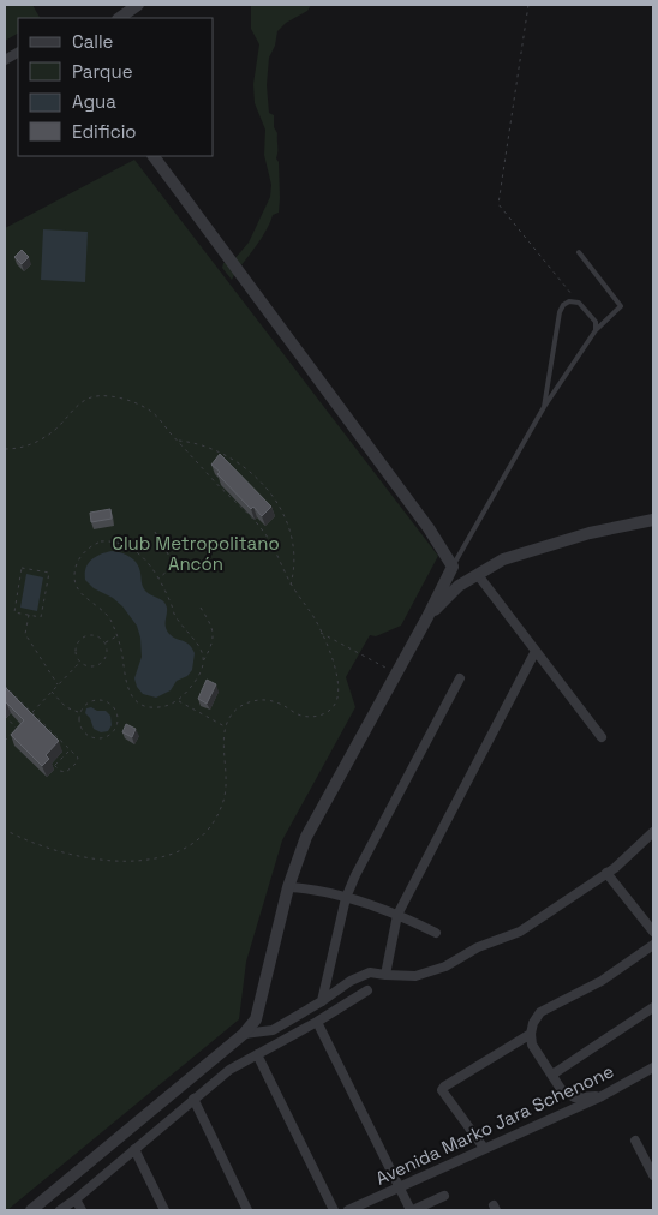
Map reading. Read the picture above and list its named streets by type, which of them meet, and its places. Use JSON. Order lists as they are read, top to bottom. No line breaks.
{"streets":{"street":["Avenida Marko Jara Schenone"]},"parks":["Club Metropolitano Ancón"],"legend":["Calle","Parque","Agua","Edificio"]}
